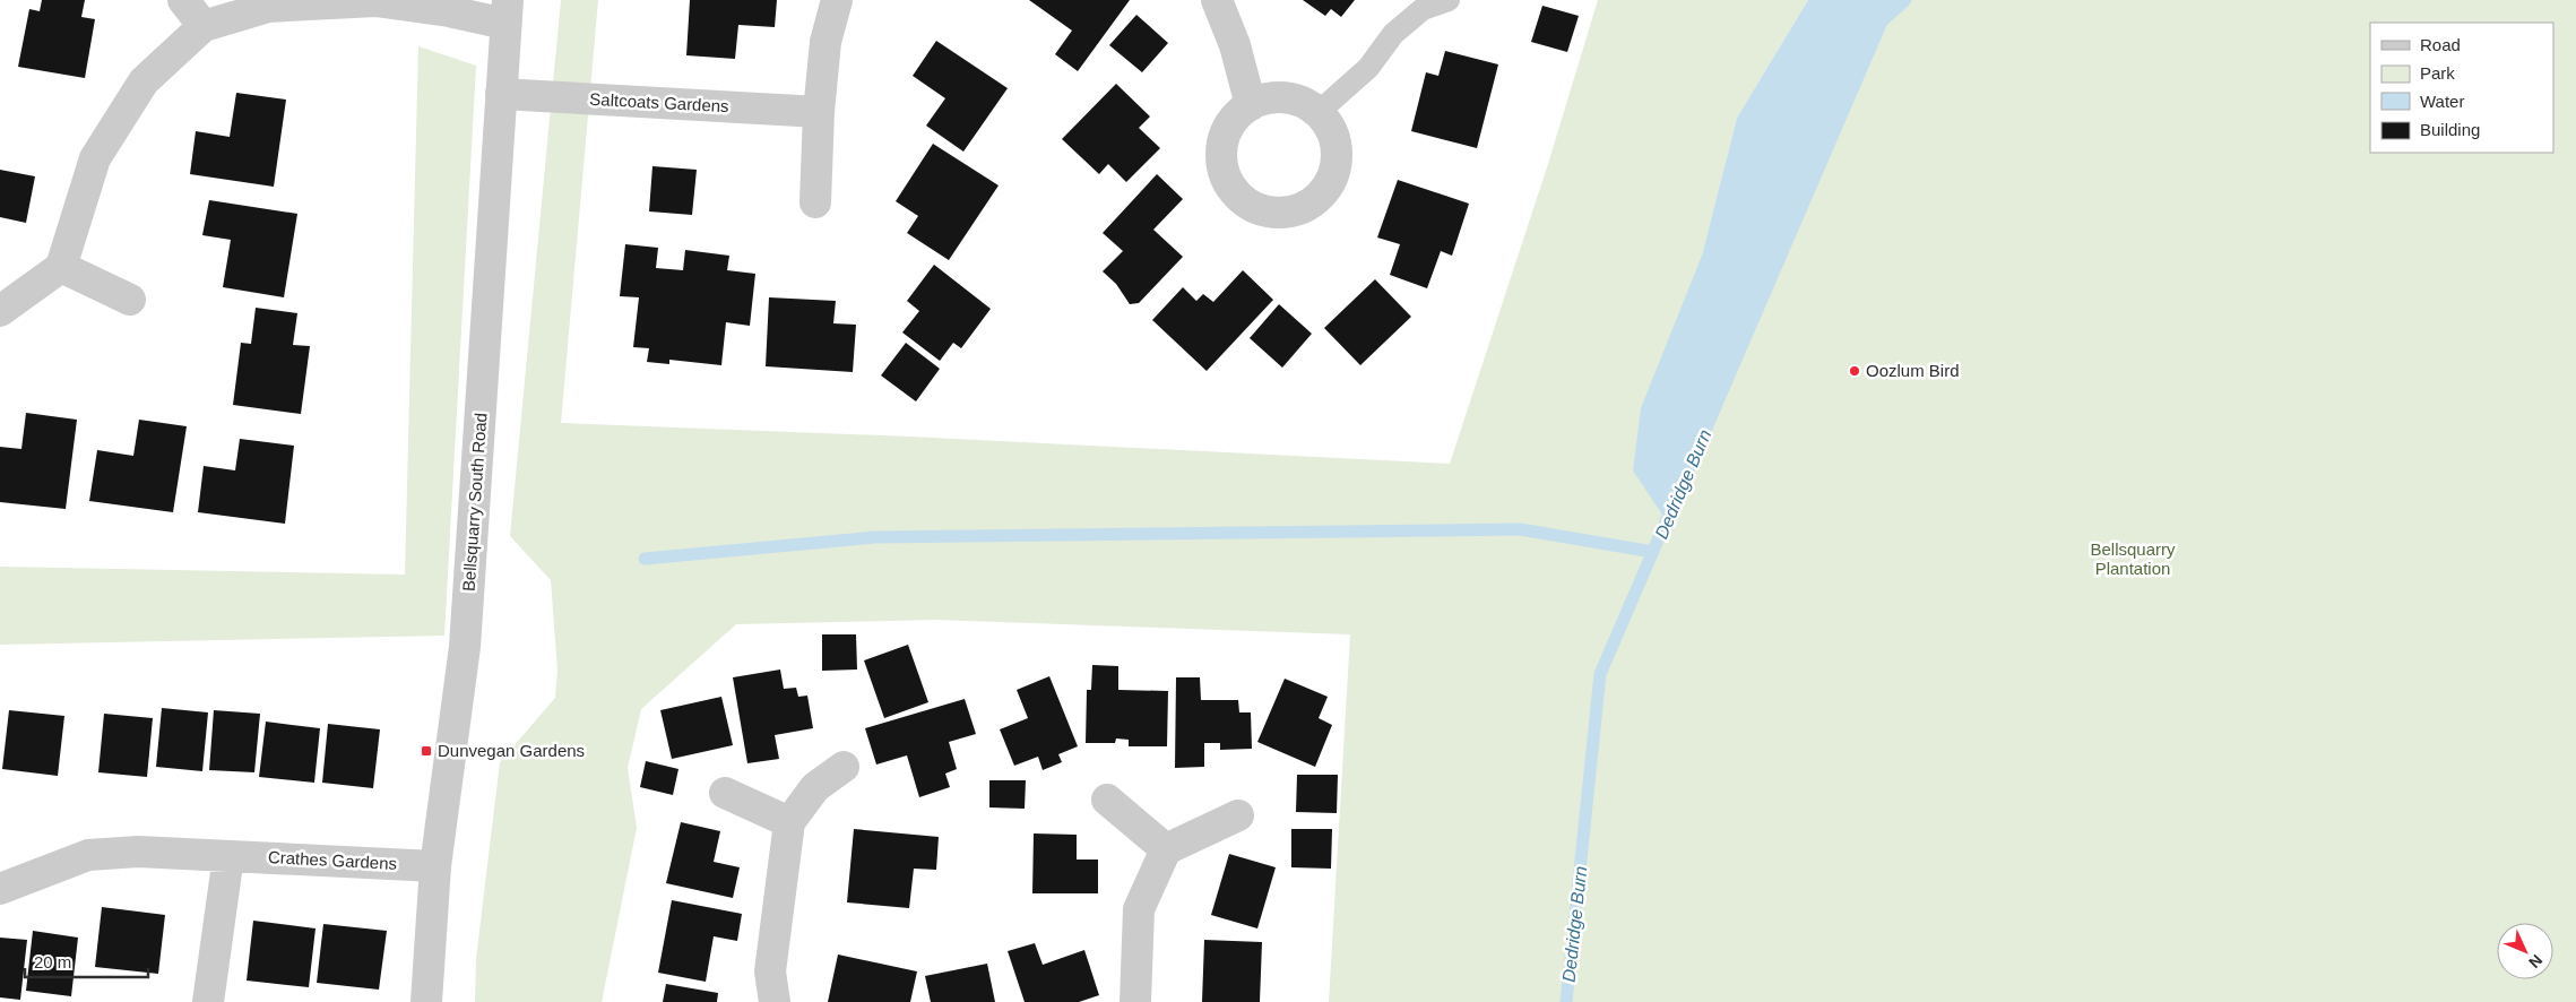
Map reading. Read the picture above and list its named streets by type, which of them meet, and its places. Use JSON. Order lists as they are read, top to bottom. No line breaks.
{"streets":{"street":["Saltcoats Gardens","Bellsquarry South Road","Crathes Gardens"]},"crossings":[["Saltcoats Gardens","Bellsquarry South Road"],["Bellsquarry South Road","Crathes Gardens"]],"water":["Dedridge Burn"],"parks":["Bellsquarry Plantation"],"places":{"other":["Oozlum Bird"],"transit":["Dunvegan Gardens"]},"legend":["Road","Park","Water","Building"],"scale_bar":"20 m","north":"bottom right"}
